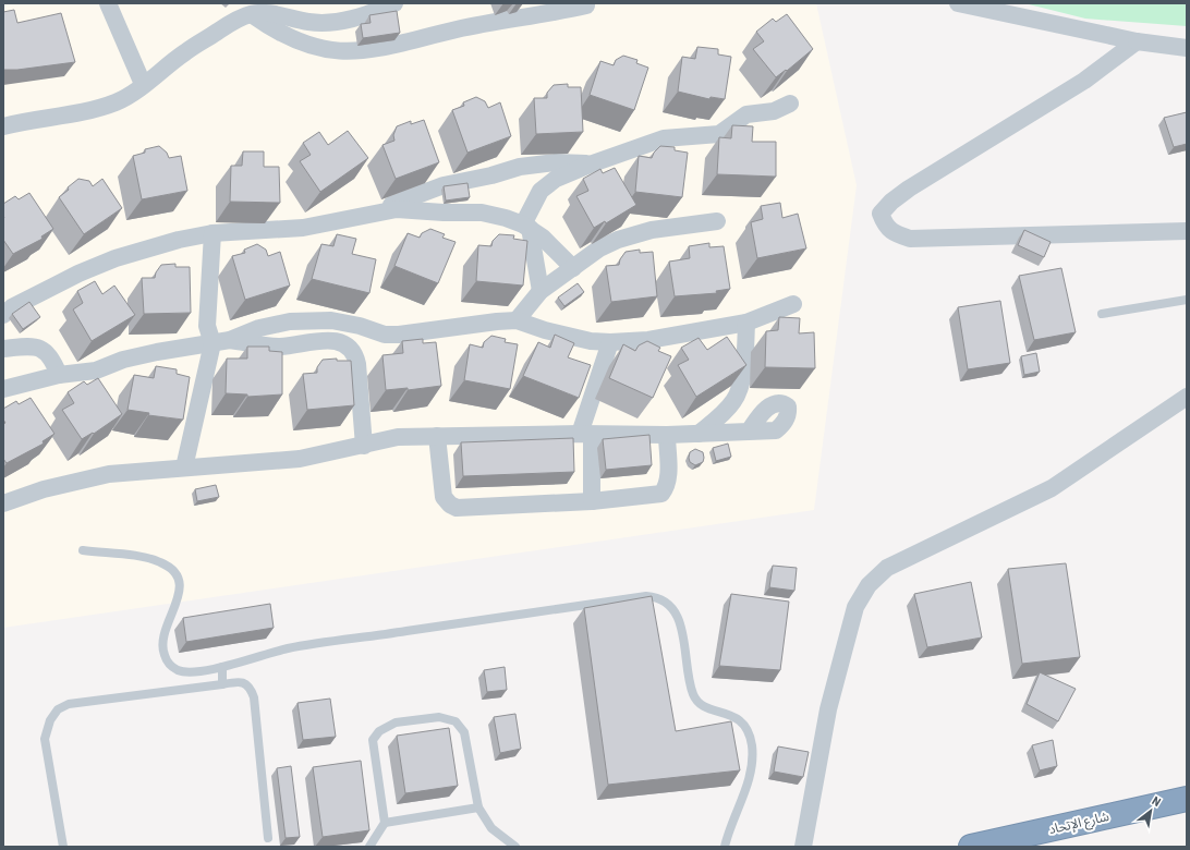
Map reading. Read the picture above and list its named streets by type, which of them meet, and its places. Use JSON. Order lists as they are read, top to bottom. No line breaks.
{"streets":{"highway":["شارع الإتحاد"]},"north":"top right"}
